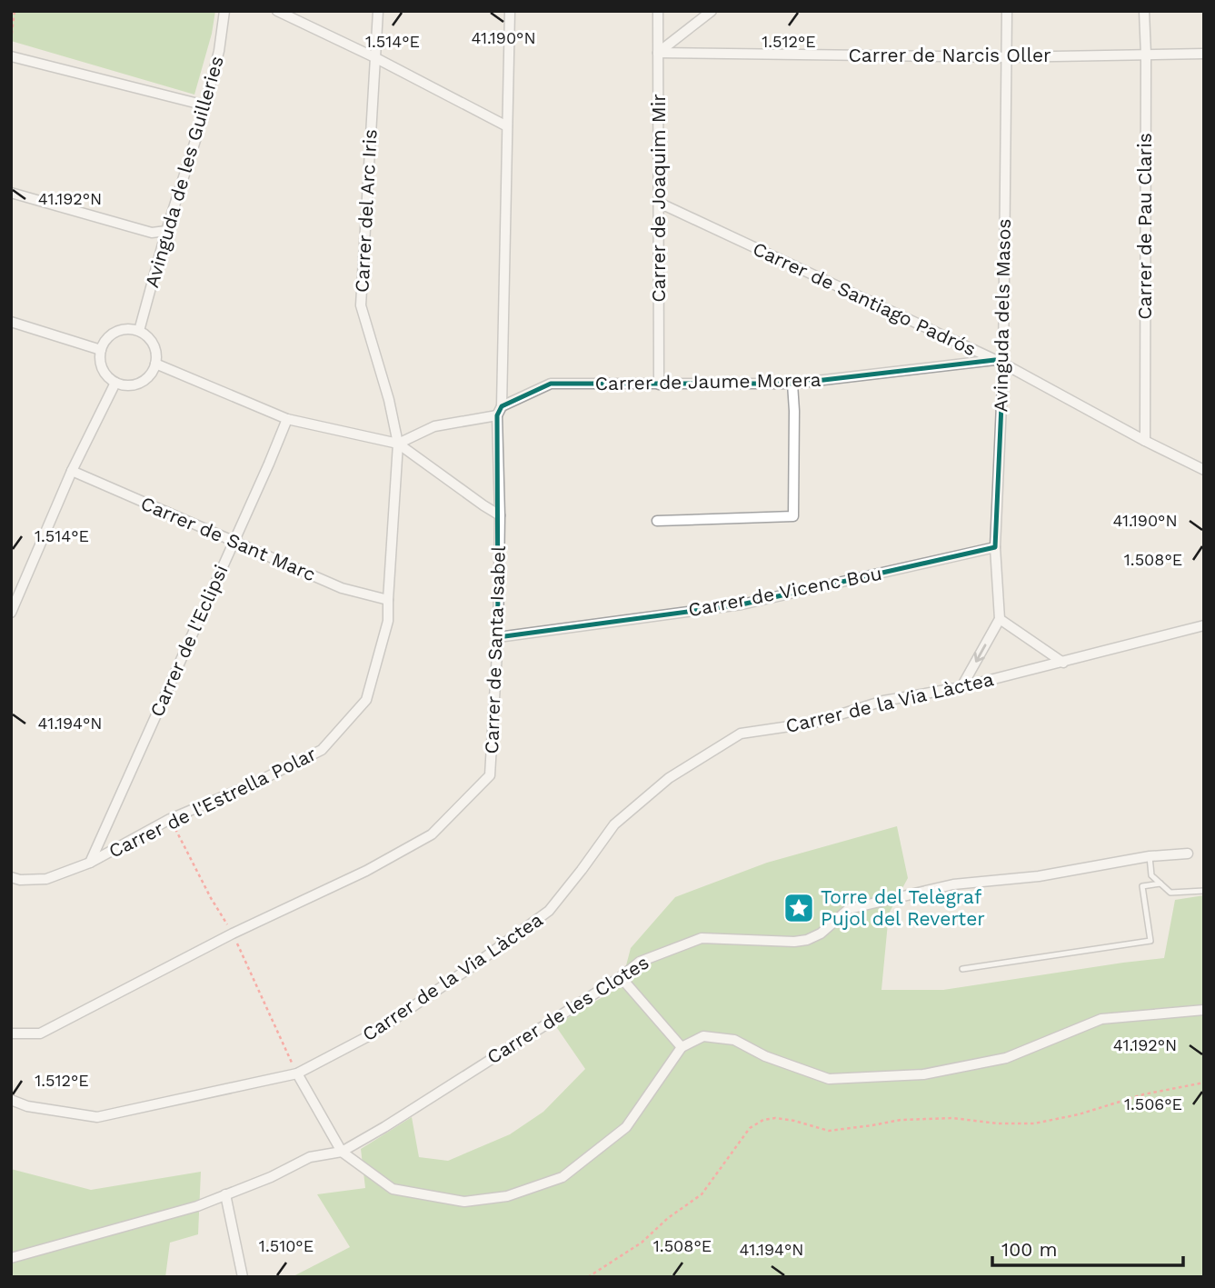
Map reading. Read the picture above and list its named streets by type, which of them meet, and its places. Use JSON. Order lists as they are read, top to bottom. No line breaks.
{"streets":{"street":["Carrer de Narcis Oller","Avinguda de les Guilleries","Carrer de Joaquim Mir","Carrer del Arc Iris","Carrer de Pau Claris","Carrer de Santiago Padrós","Avinguda dels Masos","Carrer de Jaume Morera","Carrer de Sant Marc","Carrer de Vicenc Bou","Carrer de l'Eclipsi","Carrer de Santa Isabel","Carrer de la Via Làctea","Carrer de l'Estrella Polar","Carrer de les Clotes"]},"crossings":[["Carrer de Narcis Oller","Carrer de Joaquim Mir"],["Carrer de Narcis Oller","Carrer de Pau Claris"],["Carrer de Narcis Oller","Avinguda dels Masos"],["Carrer de Joaquim Mir","Carrer de Santiago Padrós"],["Carrer de Joaquim Mir","Carrer de Jaume Morera"],["Carrer del Arc Iris","Carrer de Jaume Morera"],["Carrer del Arc Iris","Carrer de l'Estrella Polar"],["Carrer de Pau Claris","Carrer de Santiago Padrós"],["Carrer de Santiago Padrós","Avinguda dels Masos"],["Carrer de Santiago Padrós","Carrer de Jaume Morera"],["Avinguda dels Masos","Carrer de Jaume Morera"],["Avinguda dels Masos","Carrer de Vicenc Bou"],["Carrer de Jaume Morera","Carrer de Santa Isabel"],["Carrer de Jaume Morera","Carrer de l'Estrella Polar"],["Carrer de Sant Marc","Carrer de l'Eclipsi"],["Carrer de Sant Marc","Carrer de l'Estrella Polar"],["Carrer de Vicenc Bou","Carrer de Santa Isabel"],["Carrer de l'Eclipsi","Carrer de l'Estrella Polar"]],"places":{"place":["Torre del Telègraf Pujol del Reverter"]},"scale_bar":"100 m","coordinates":["41.190°N","1.514°E","1.512°E","41.192°N","1.508°E","41.194°N","1.506°E","1.510°E"]}
